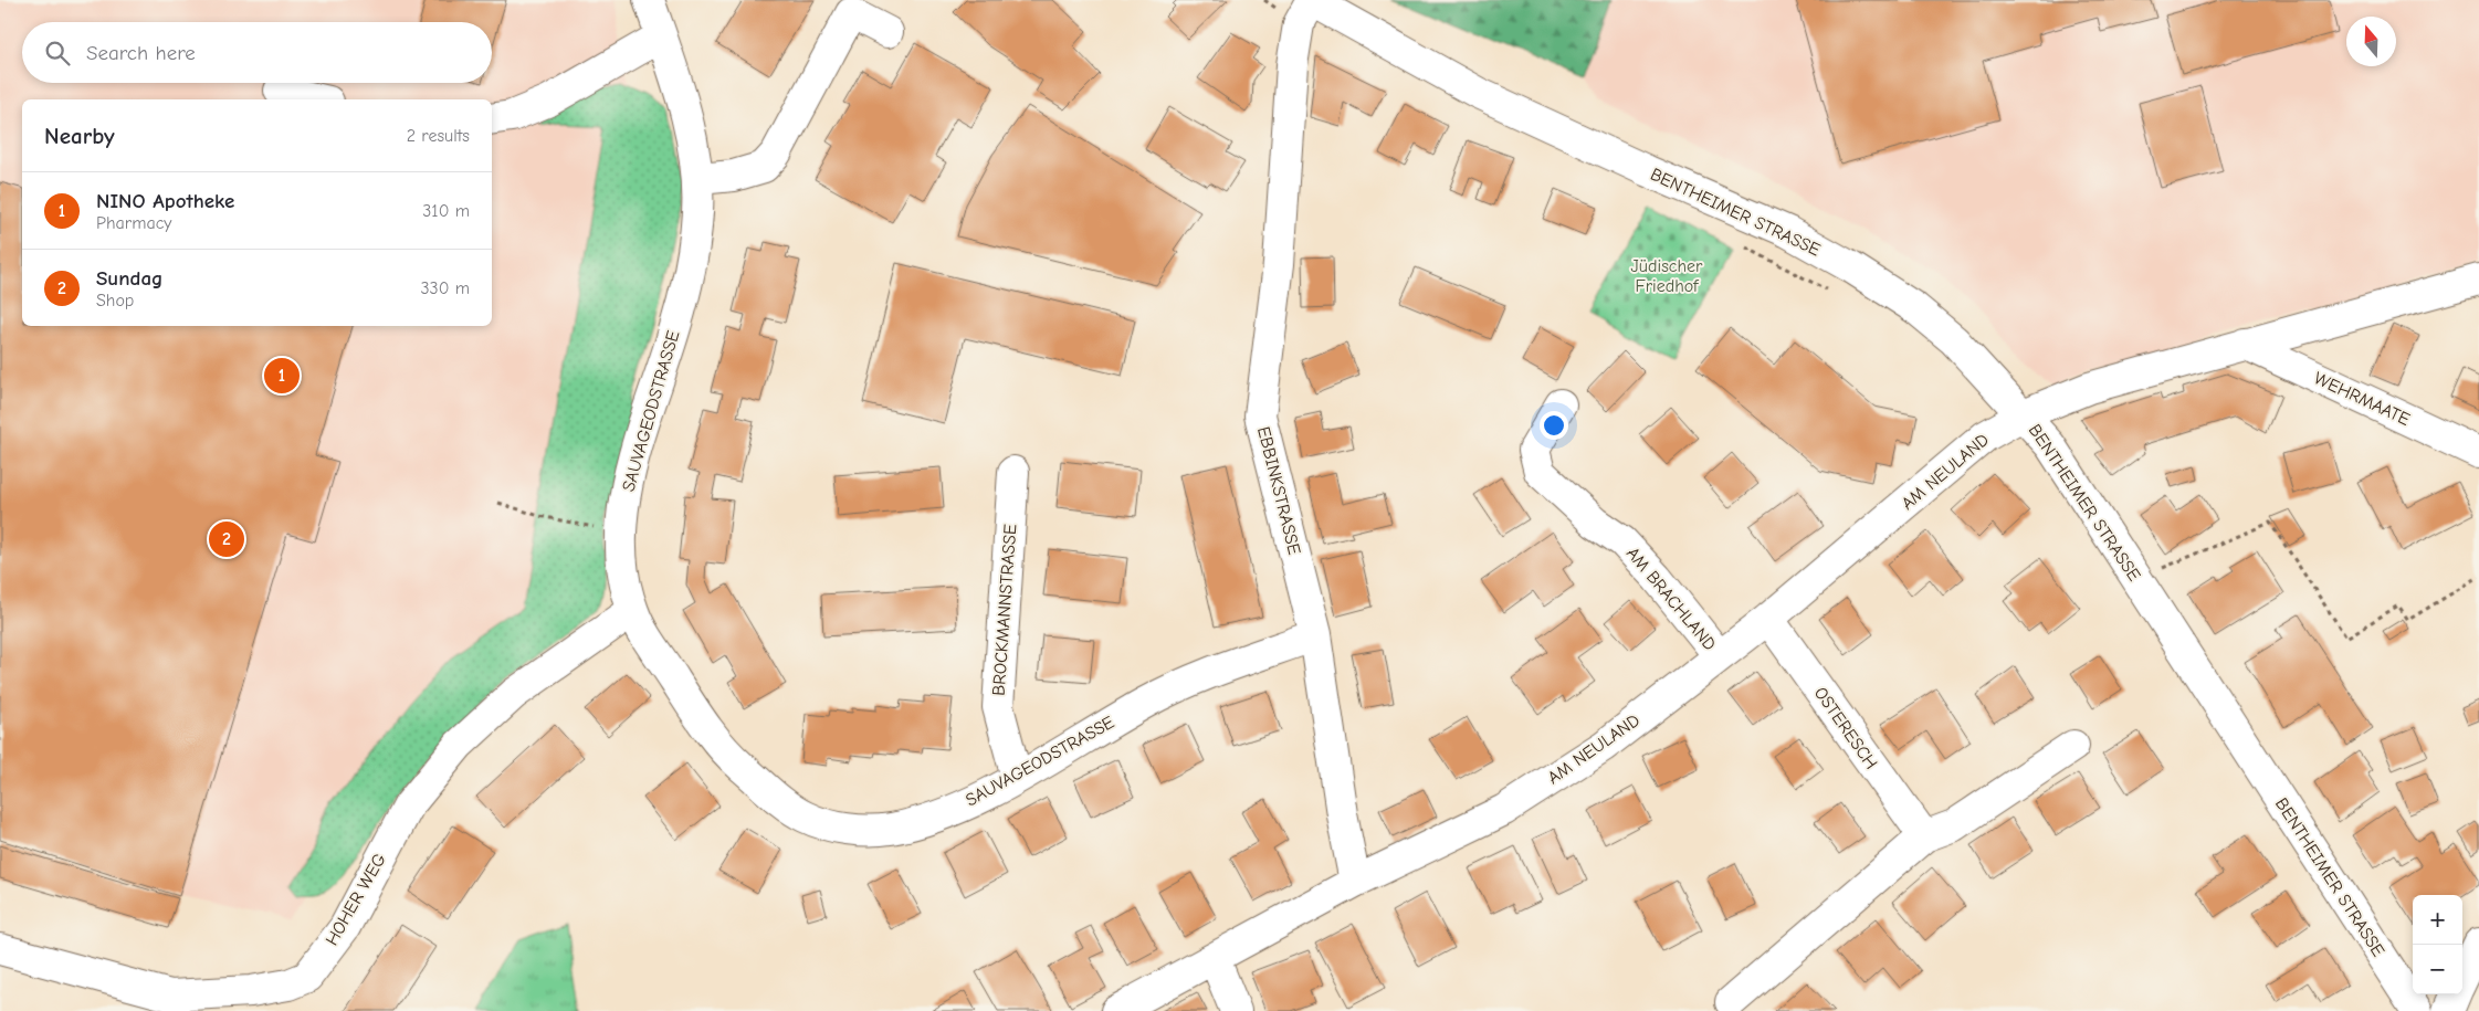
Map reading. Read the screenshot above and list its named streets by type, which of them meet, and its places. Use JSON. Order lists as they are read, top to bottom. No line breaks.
{"streets":{"street":["BENTHEIMER STRASSE","WEHRMAATE","SAUVAGEODSTRASSE","AM NEULAND","EBBINKSTRASSE","AM BRACHLAND","BROCKMANNSTRASSE","OSTERESCH","HOHER WEG"]},"crossings":[["BENTHEIMER STRASSE","AM NEULAND"],["BENTHEIMER STRASSE","EBBINKSTRASSE"],["SAUVAGEODSTRASSE","EBBINKSTRASSE"],["SAUVAGEODSTRASSE","BROCKMANNSTRASSE"],["SAUVAGEODSTRASSE","HOHER WEG"],["AM NEULAND","EBBINKSTRASSE"],["AM NEULAND","AM BRACHLAND"],["AM NEULAND","OSTERESCH"]],"parks":["Jüdischer Friedhof"],"north":"top","page":{"search":"Search here","heading":["Nearby","2 results"],"list":[{"mark":"1","name":"NINO Apotheke","note":"Pharmacy","value":"310 m"},{"mark":"2","name":"Sundag","note":"Shop","value":"330 m"}],"pins":["1","2"],"map_buttons":["+","−"]}}
